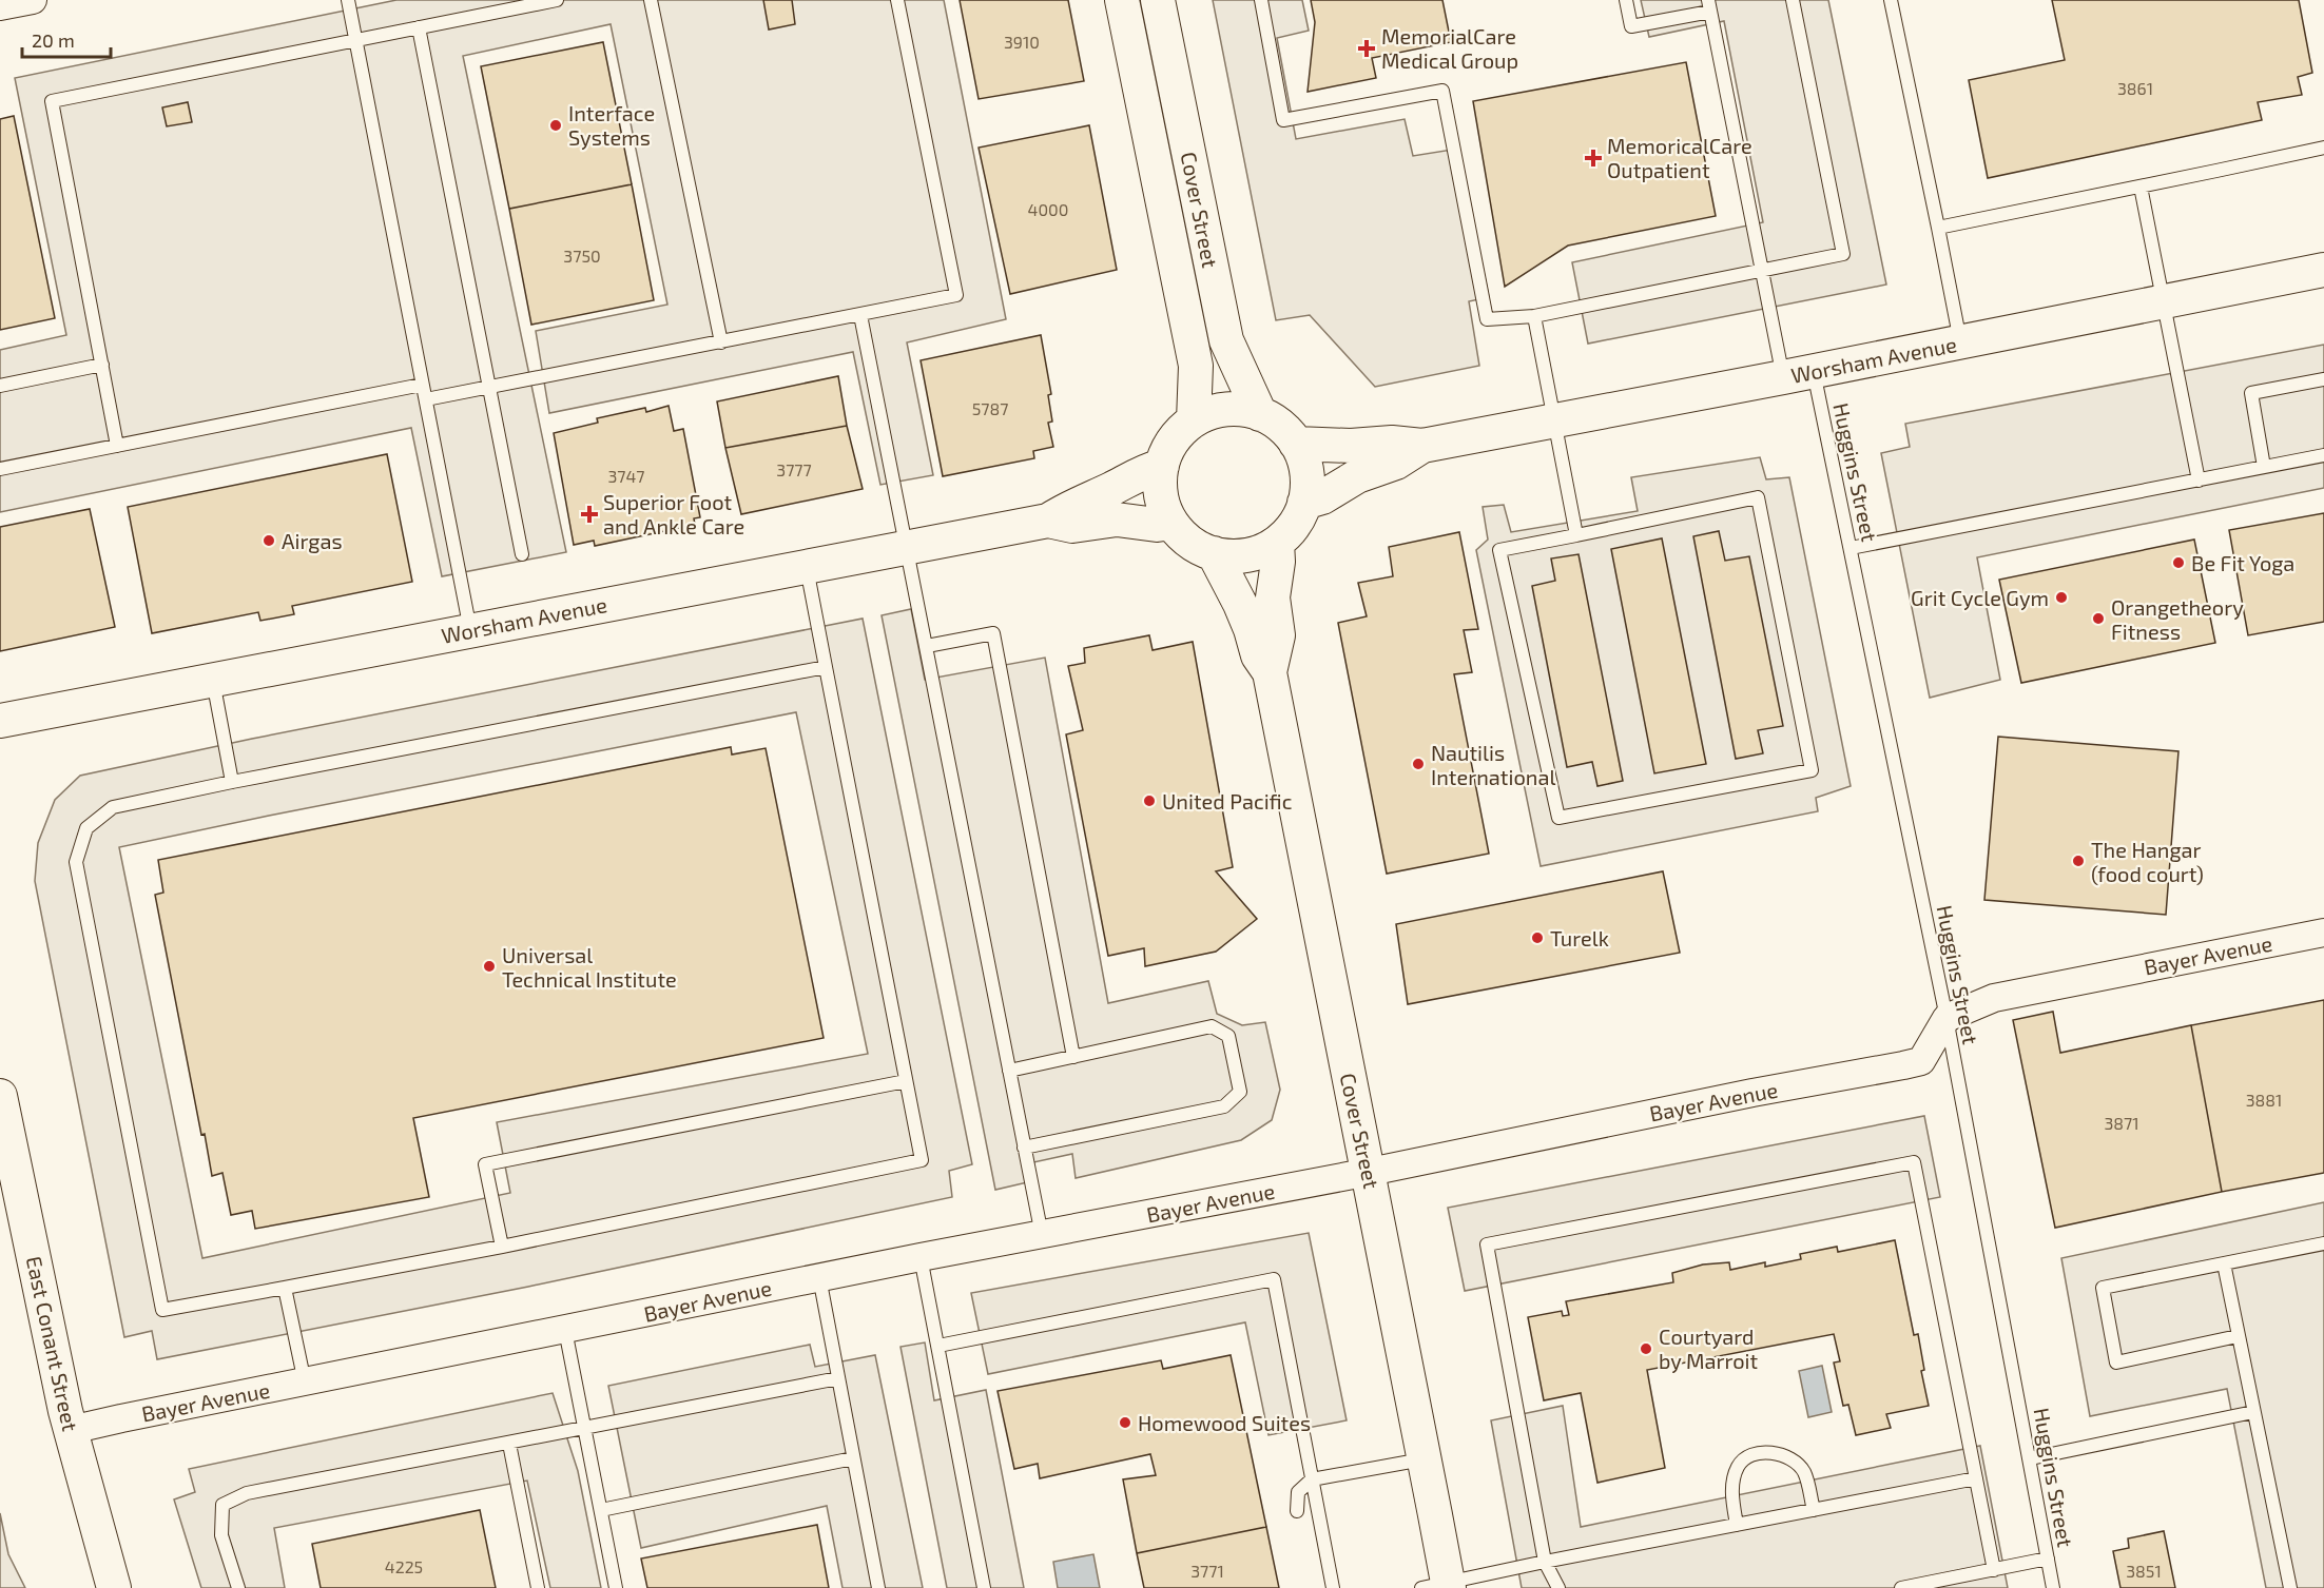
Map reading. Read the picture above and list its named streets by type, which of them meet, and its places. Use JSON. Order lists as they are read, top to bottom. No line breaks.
{"streets":{"street":["Cover Street","Worsham Avenue","Bayer Avenue","East Conant Street"],"lane":["Huggins Street"]},"crossings":[["Cover Street","Worsham Avenue"],["Cover Street","Bayer Avenue"],["Worsham Avenue","Huggins Street"],["Huggins Street","Bayer Avenue"],["Bayer Avenue","East Conant Street"]],"places":{"health":["MemorialCare Medical Group","MemoricalCare Outpatient","Superior Foot and Ankle Care"],"other":["Interface Systems","Airgas","Be Fit Yoga","Grit Cycle Gym","Orangetheory Fitness","Nautilis International","United Pacific","The Hangar (food court)","Turelk","Universal Technical Institute","Courtyard by Marroit","Homewood Suites"]},"house_numbers":["3910","3861","4000","3750","5787","3777","3747","3881","3871","4225","3771","3851"],"scale_bar":"20 m"}
